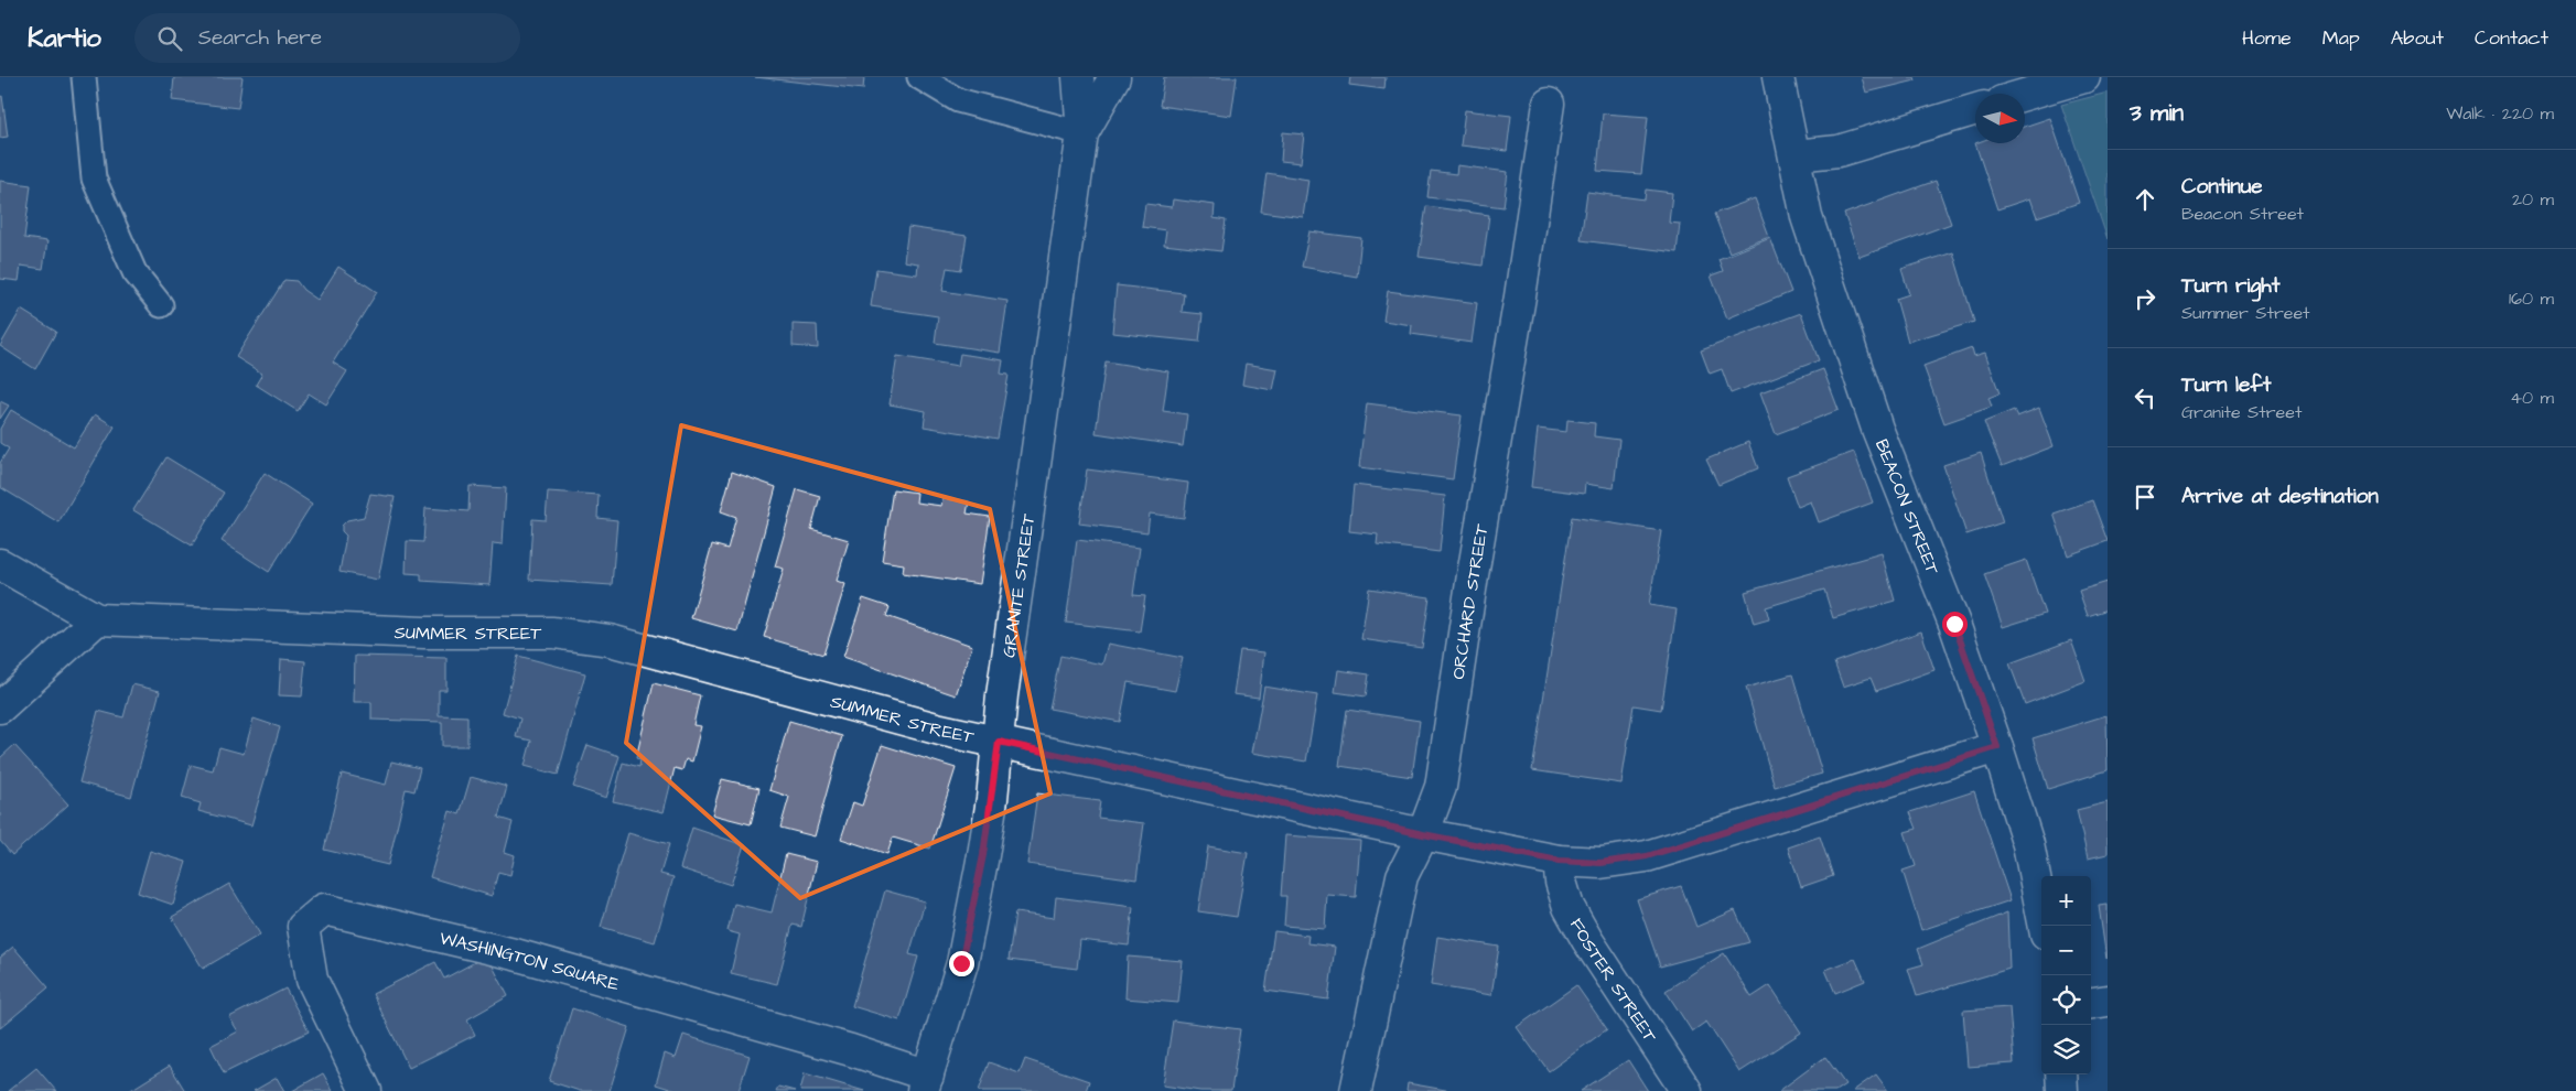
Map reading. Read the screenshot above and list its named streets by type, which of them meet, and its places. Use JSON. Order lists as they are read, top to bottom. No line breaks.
{"streets":{"street":["BEACON STREET","GRANITE STREET","ORCHARD STREET","SUMMER STREET","WASHINGTON SQUARE","FOSTER STREET"]},"crossings":[["BEACON STREET","SUMMER STREET"],["GRANITE STREET","SUMMER STREET"],["GRANITE STREET","WASHINGTON SQUARE"],["ORCHARD STREET","SUMMER STREET"],["SUMMER STREET","FOSTER STREET"]],"north":"right","page":{"header":"Kartio","search":"Search here","nav":["Home","Map","About","Contact"],"heading":["3 min","Walk · 220 m"],"list":[["Continue","Beacon Street","20 m"],["Turn right","Summer Street","160 m"],["Turn left","Granite Street","40 m"],"Arrive at destination"],"map_buttons":["+","−"]}}
